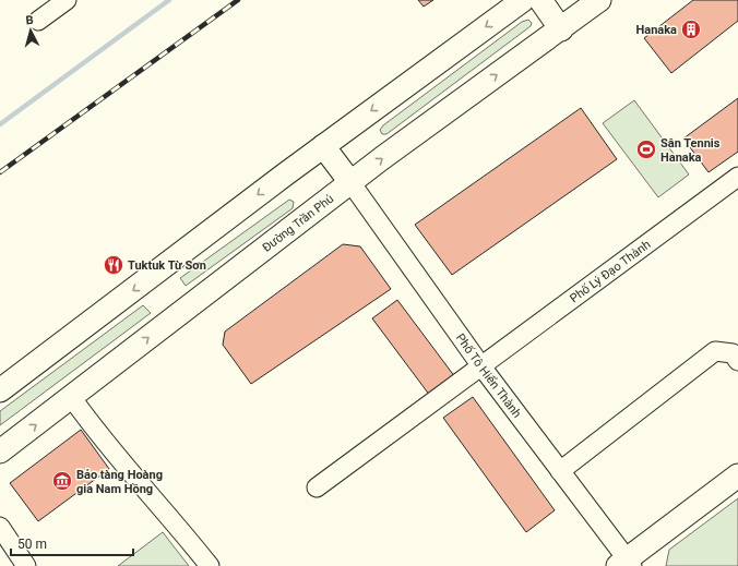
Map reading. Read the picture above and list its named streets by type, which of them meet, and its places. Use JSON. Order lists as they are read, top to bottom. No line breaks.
{"streets":{"main road":["Đường Trần Phú"],"street":["Phố Lý Đạo Thành","Phố Tô Hiến Thành"]},"crossings":[["Đường Trần Phú","Phố Tô Hiến Thành"],["Phố Lý Đạo Thành","Phố Tô Hiến Thành"]],"places":{"building":["Hanaka"],"sports":["Sân Tennis Hanaka"],"restaurant":["Tuktuk Từ Sơn"],"museum":["Bảo tàng Hoàng gia Nam Hồng"]},"scale_bar":"50 m","north":"top"}
